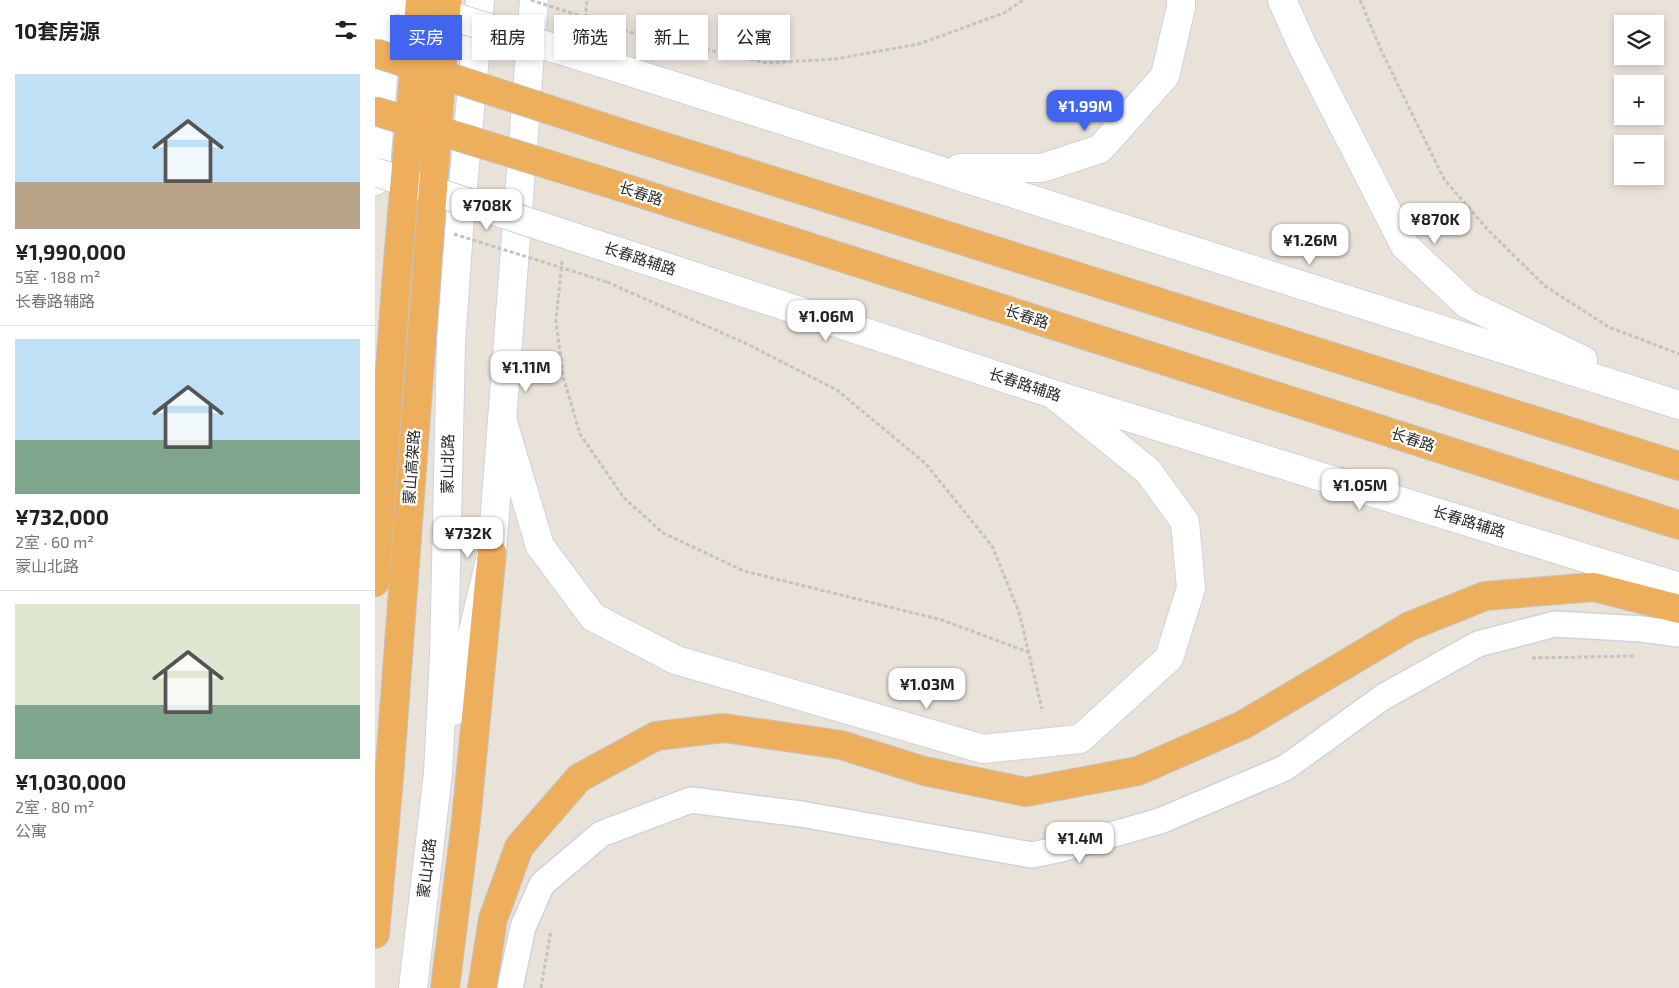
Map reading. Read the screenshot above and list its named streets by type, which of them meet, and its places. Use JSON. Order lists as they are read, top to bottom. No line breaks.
{"streets":{"highway":["长春路","蒙山高架路"],"main road":["长春路辅路","蒙山北路"]},"page":{"heading":"10套房源","map_buttons":["+","−"],"chip":["买房","租房","筛选","新上","公寓"],"list":[{"name":"¥1,990,000","note":"5室 · 188 m² · 长春路辅路"},{"name":"¥732,000","note":"2室 · 60 m² · 蒙山北路"},{"name":"¥1,030,000","note":"2室 · 80 m² · 公寓"}],"price":["¥1.99M","¥708K","¥870K","¥1.26M","¥1.06M","¥1.11M","¥1.05M","¥732K","¥1.03M","¥1.4M"]}}
